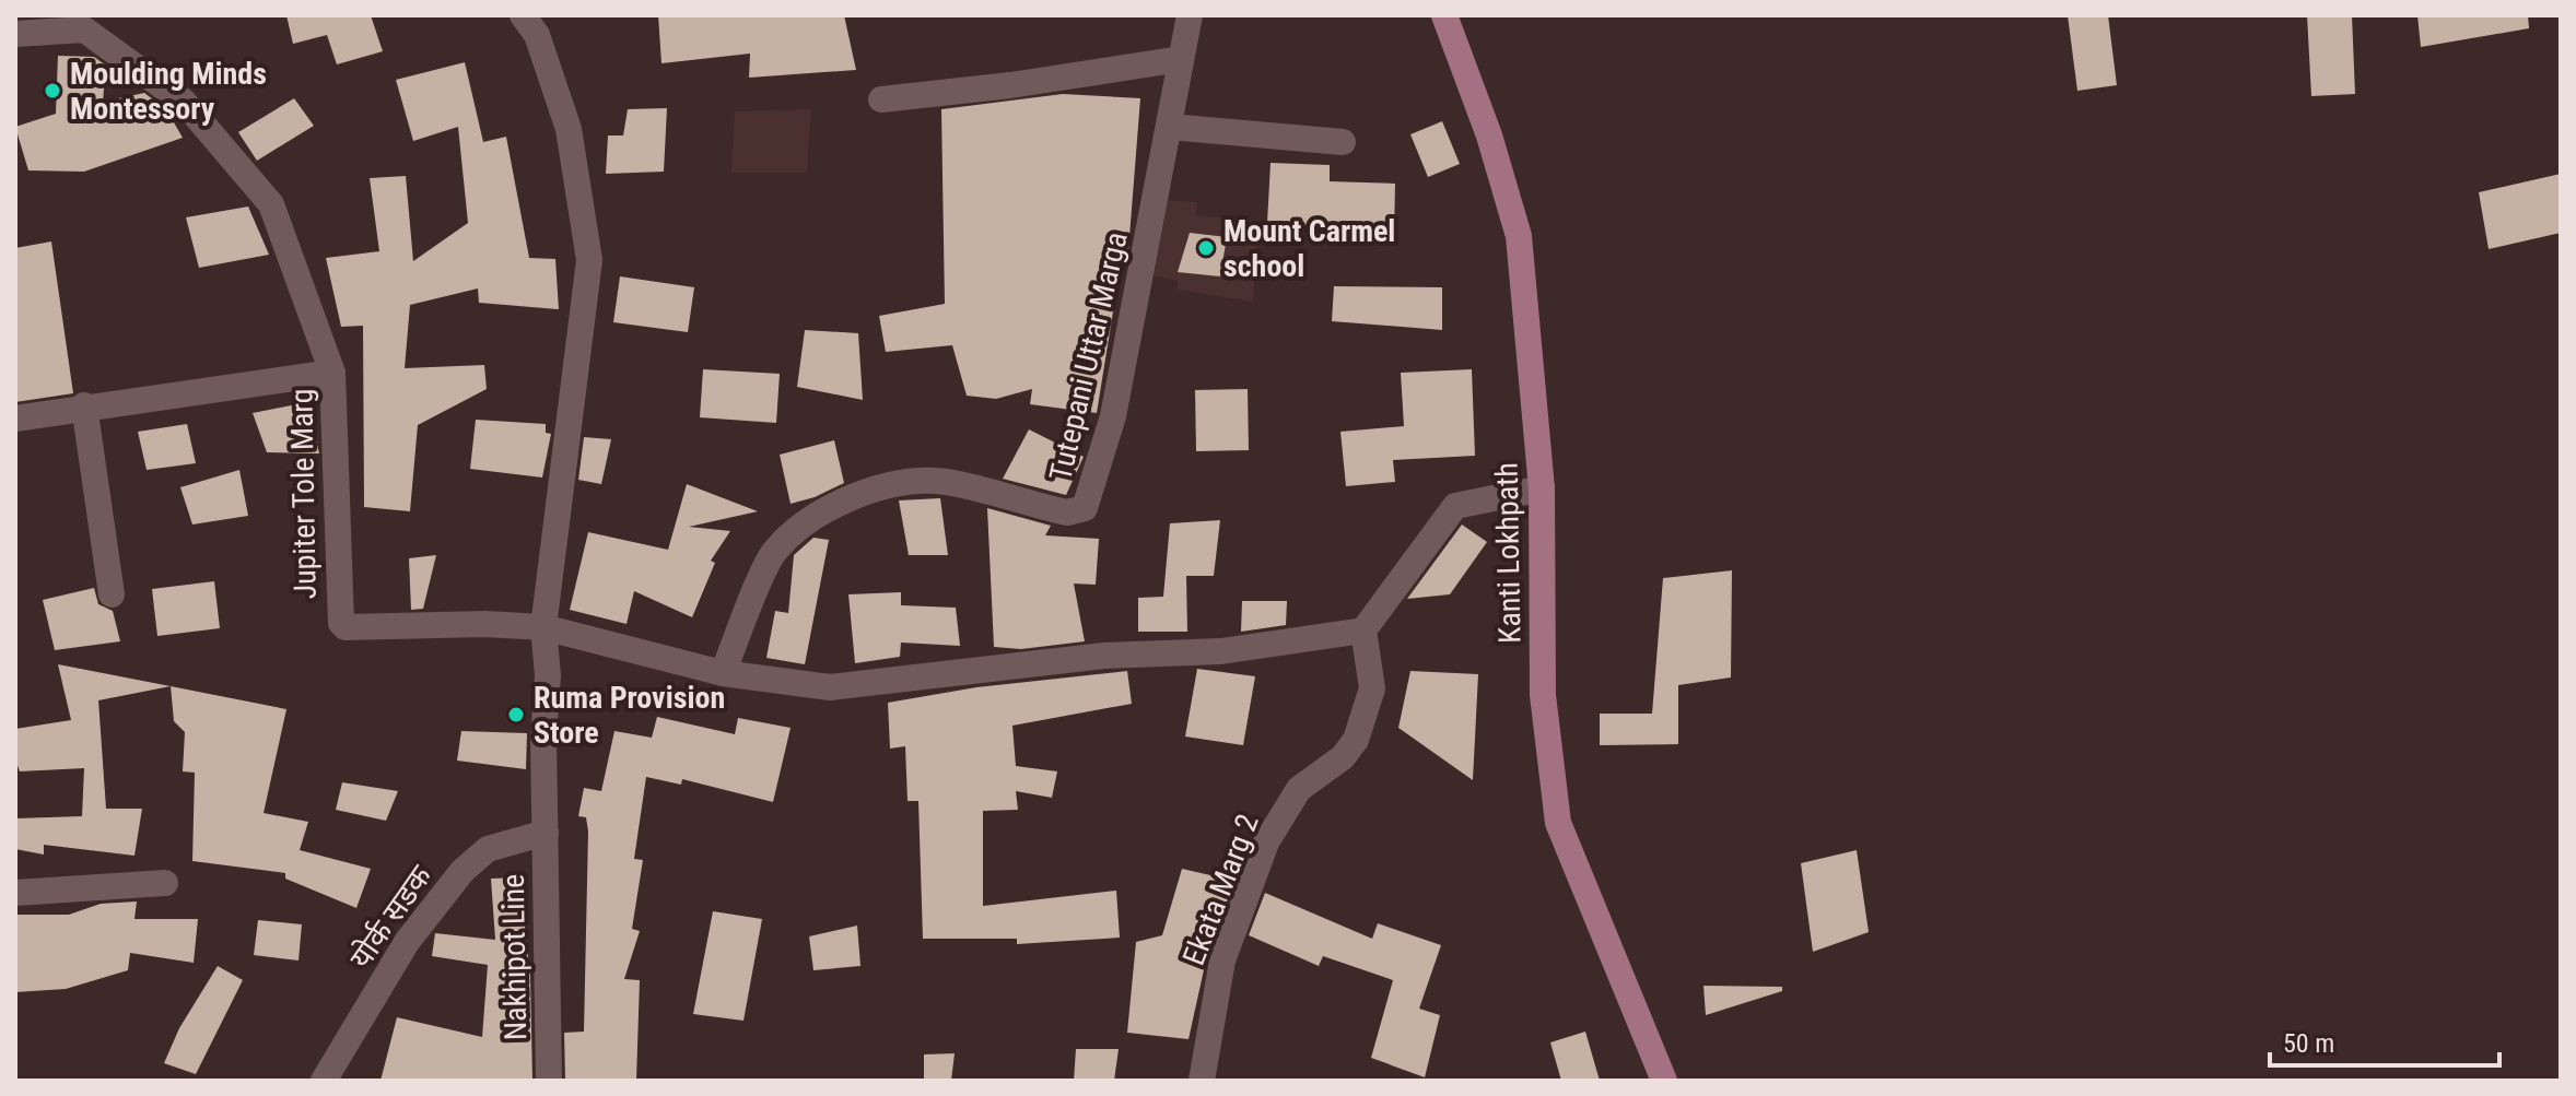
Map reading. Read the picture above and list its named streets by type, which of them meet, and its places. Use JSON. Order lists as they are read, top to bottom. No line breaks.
{"streets":{"main road":["Kanti Lokhpath"],"street":["Tutepani Uttar Marga","Jupiter Tole Marg","Ekata Marg 2","योर्क सडक","Nakhipot Line"]},"crossings":[["Jupiter Tole Marg","Nakhipot Line"],["योर्क सडक","Nakhipot Line"]],"places":["Moulding Minds Montessory","Mount Carmel school","Ruma Provision Store"],"scale_bar":"50 m"}
